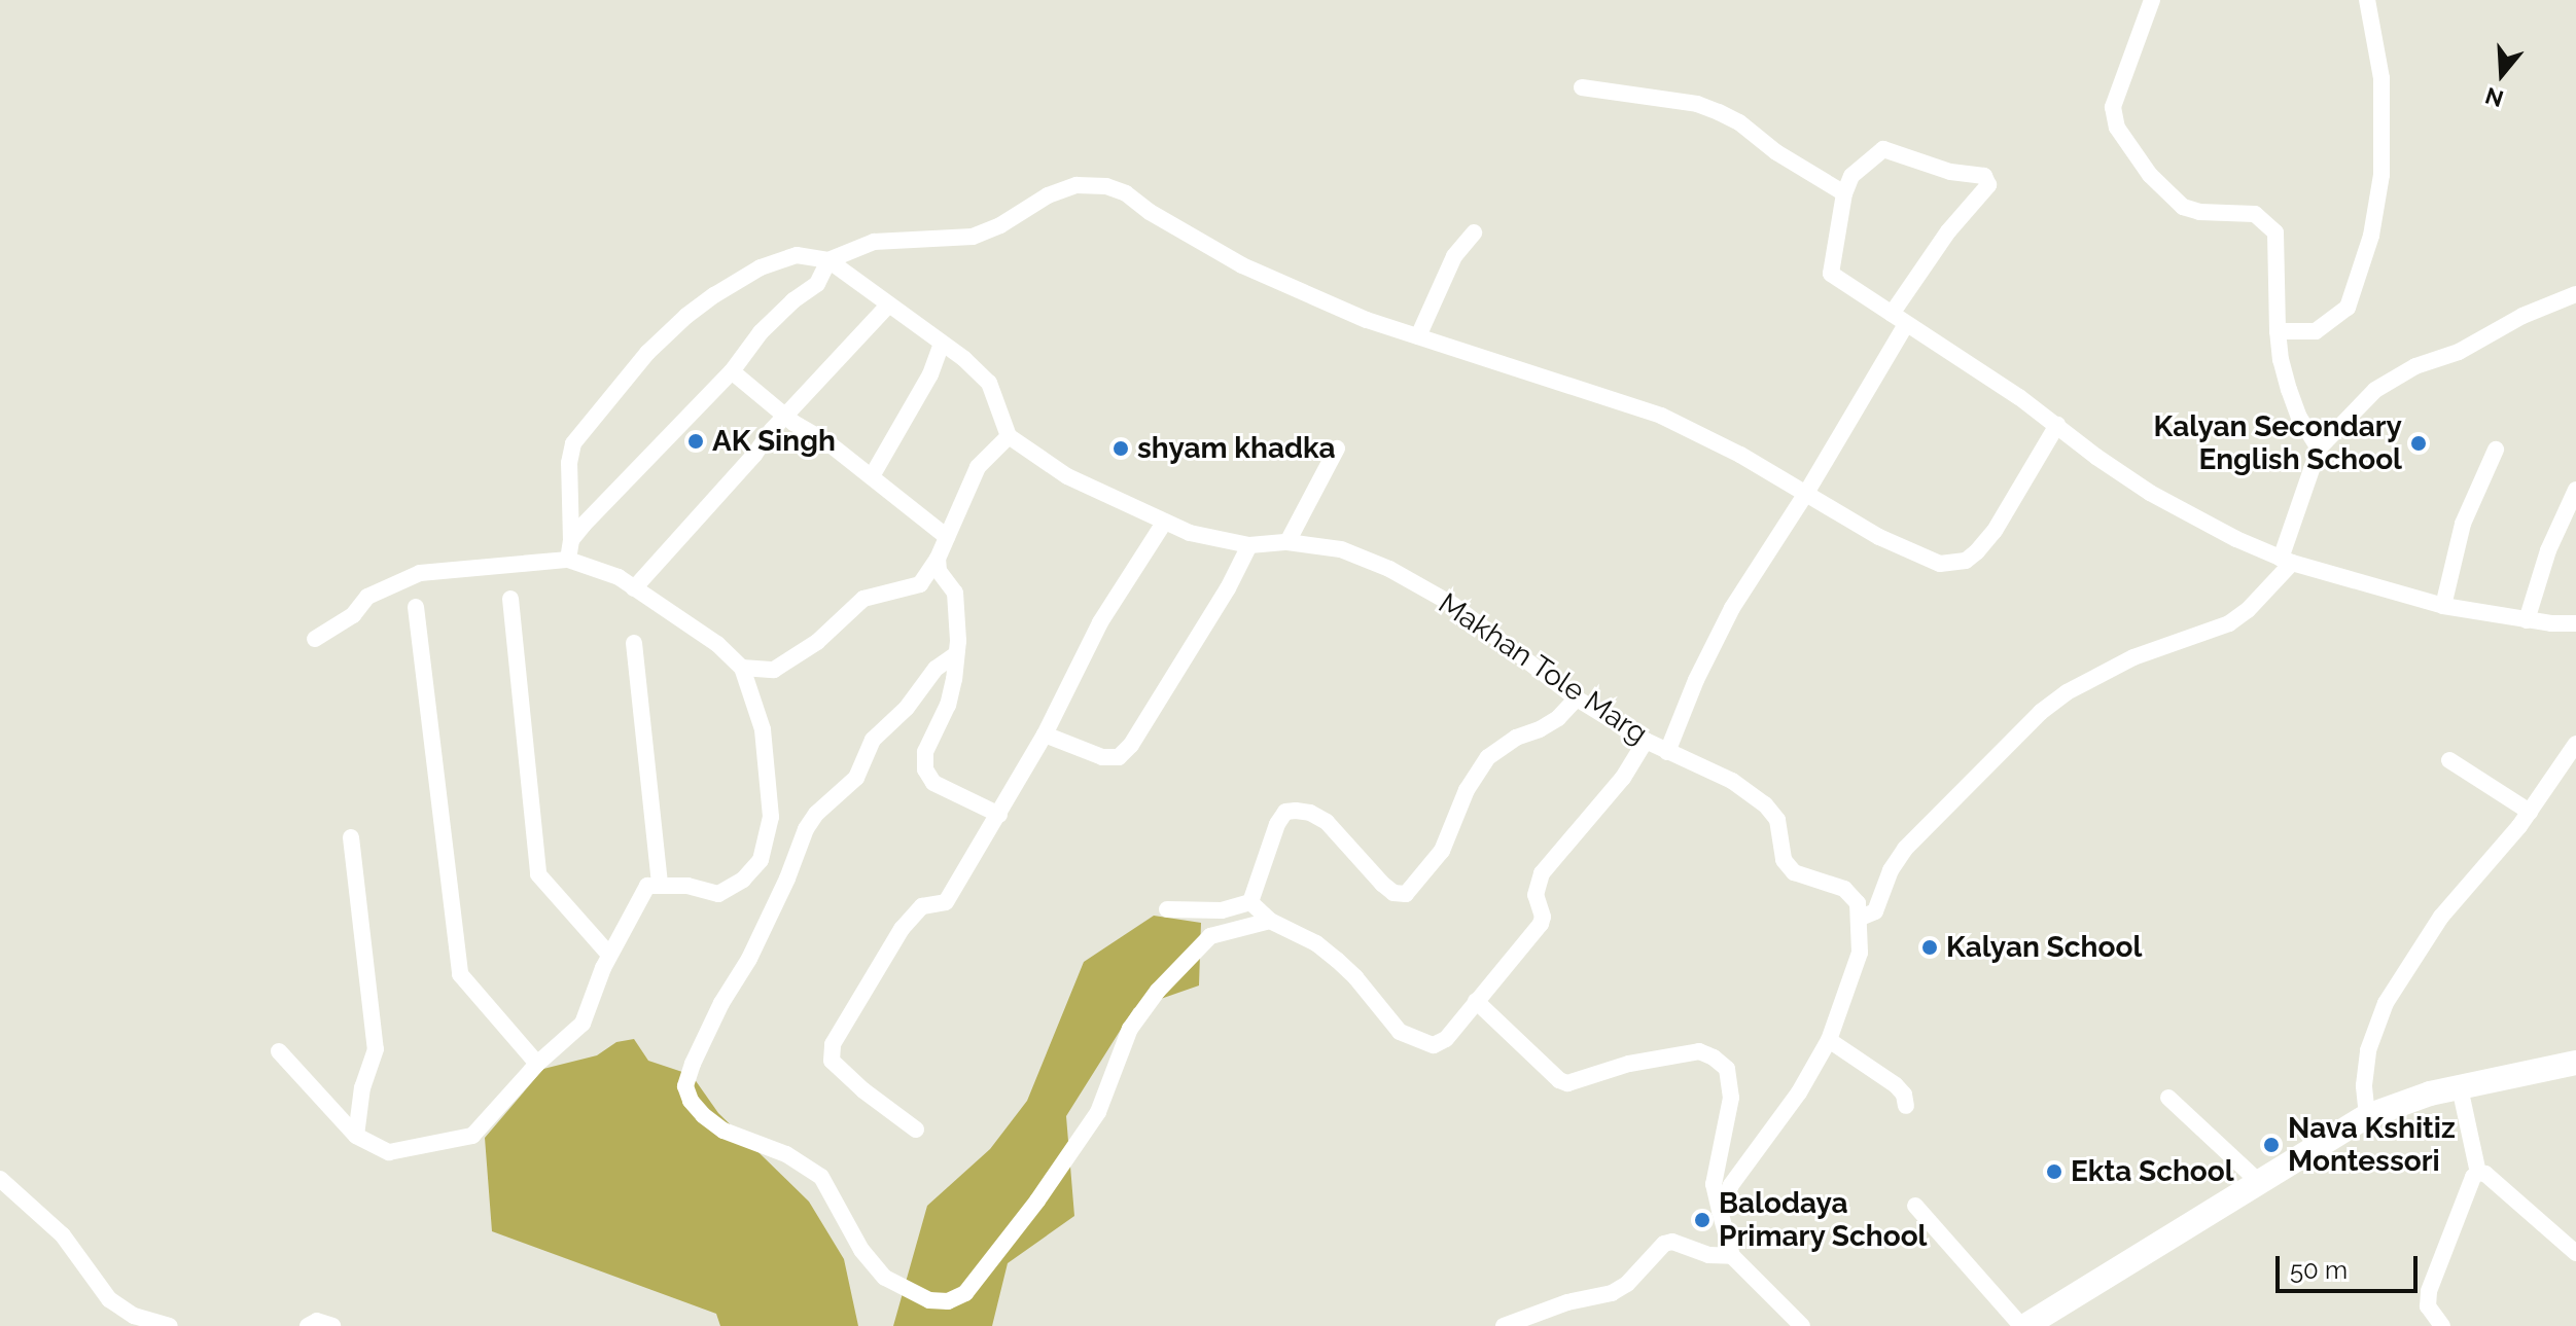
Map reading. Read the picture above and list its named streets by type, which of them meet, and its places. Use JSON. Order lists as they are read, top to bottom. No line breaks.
{"streets":{"street":["Makhan Tole Marg"]},"places":["AK Singh","Kalyan Secondary English School","shyam khadka","Kalyan School","Nava Kshitiz Montessori","Ekta School","Balodaya Primary School"],"scale_bar":"50 m","north":"bottom"}
